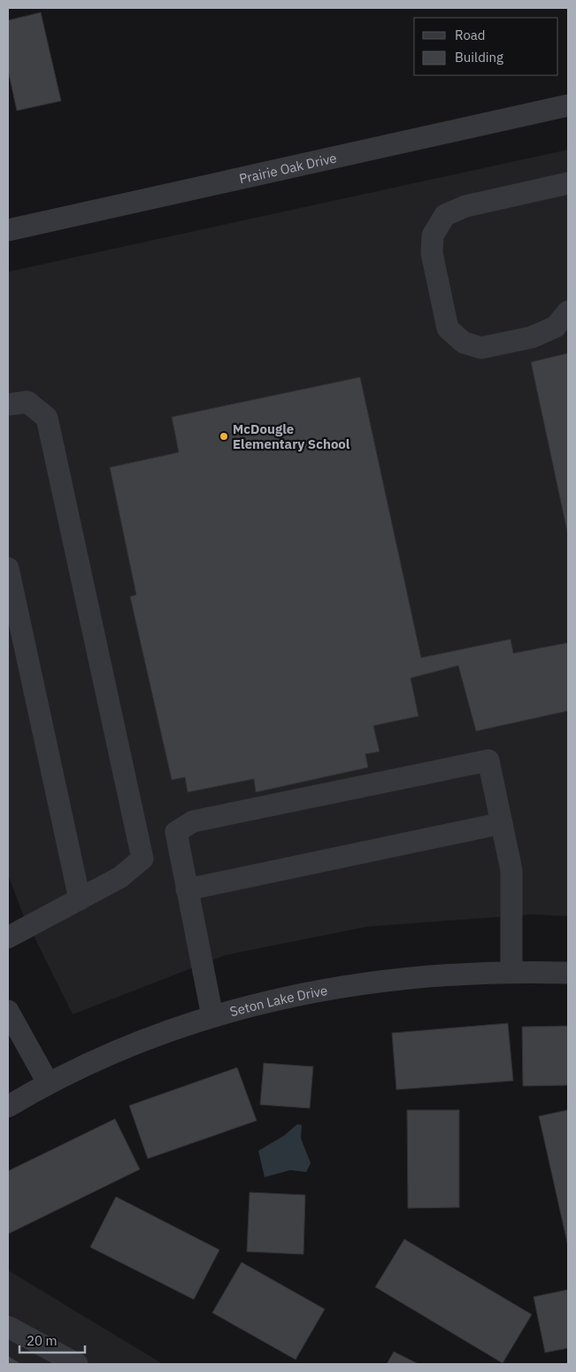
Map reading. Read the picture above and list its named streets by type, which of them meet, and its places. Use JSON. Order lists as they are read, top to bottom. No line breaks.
{"streets":{"street":["Prairie Oak Drive","Seton Lake Drive"]},"places":["McDougle Elementary School"],"legend":["Road","Building"],"scale_bar":"20 m"}
